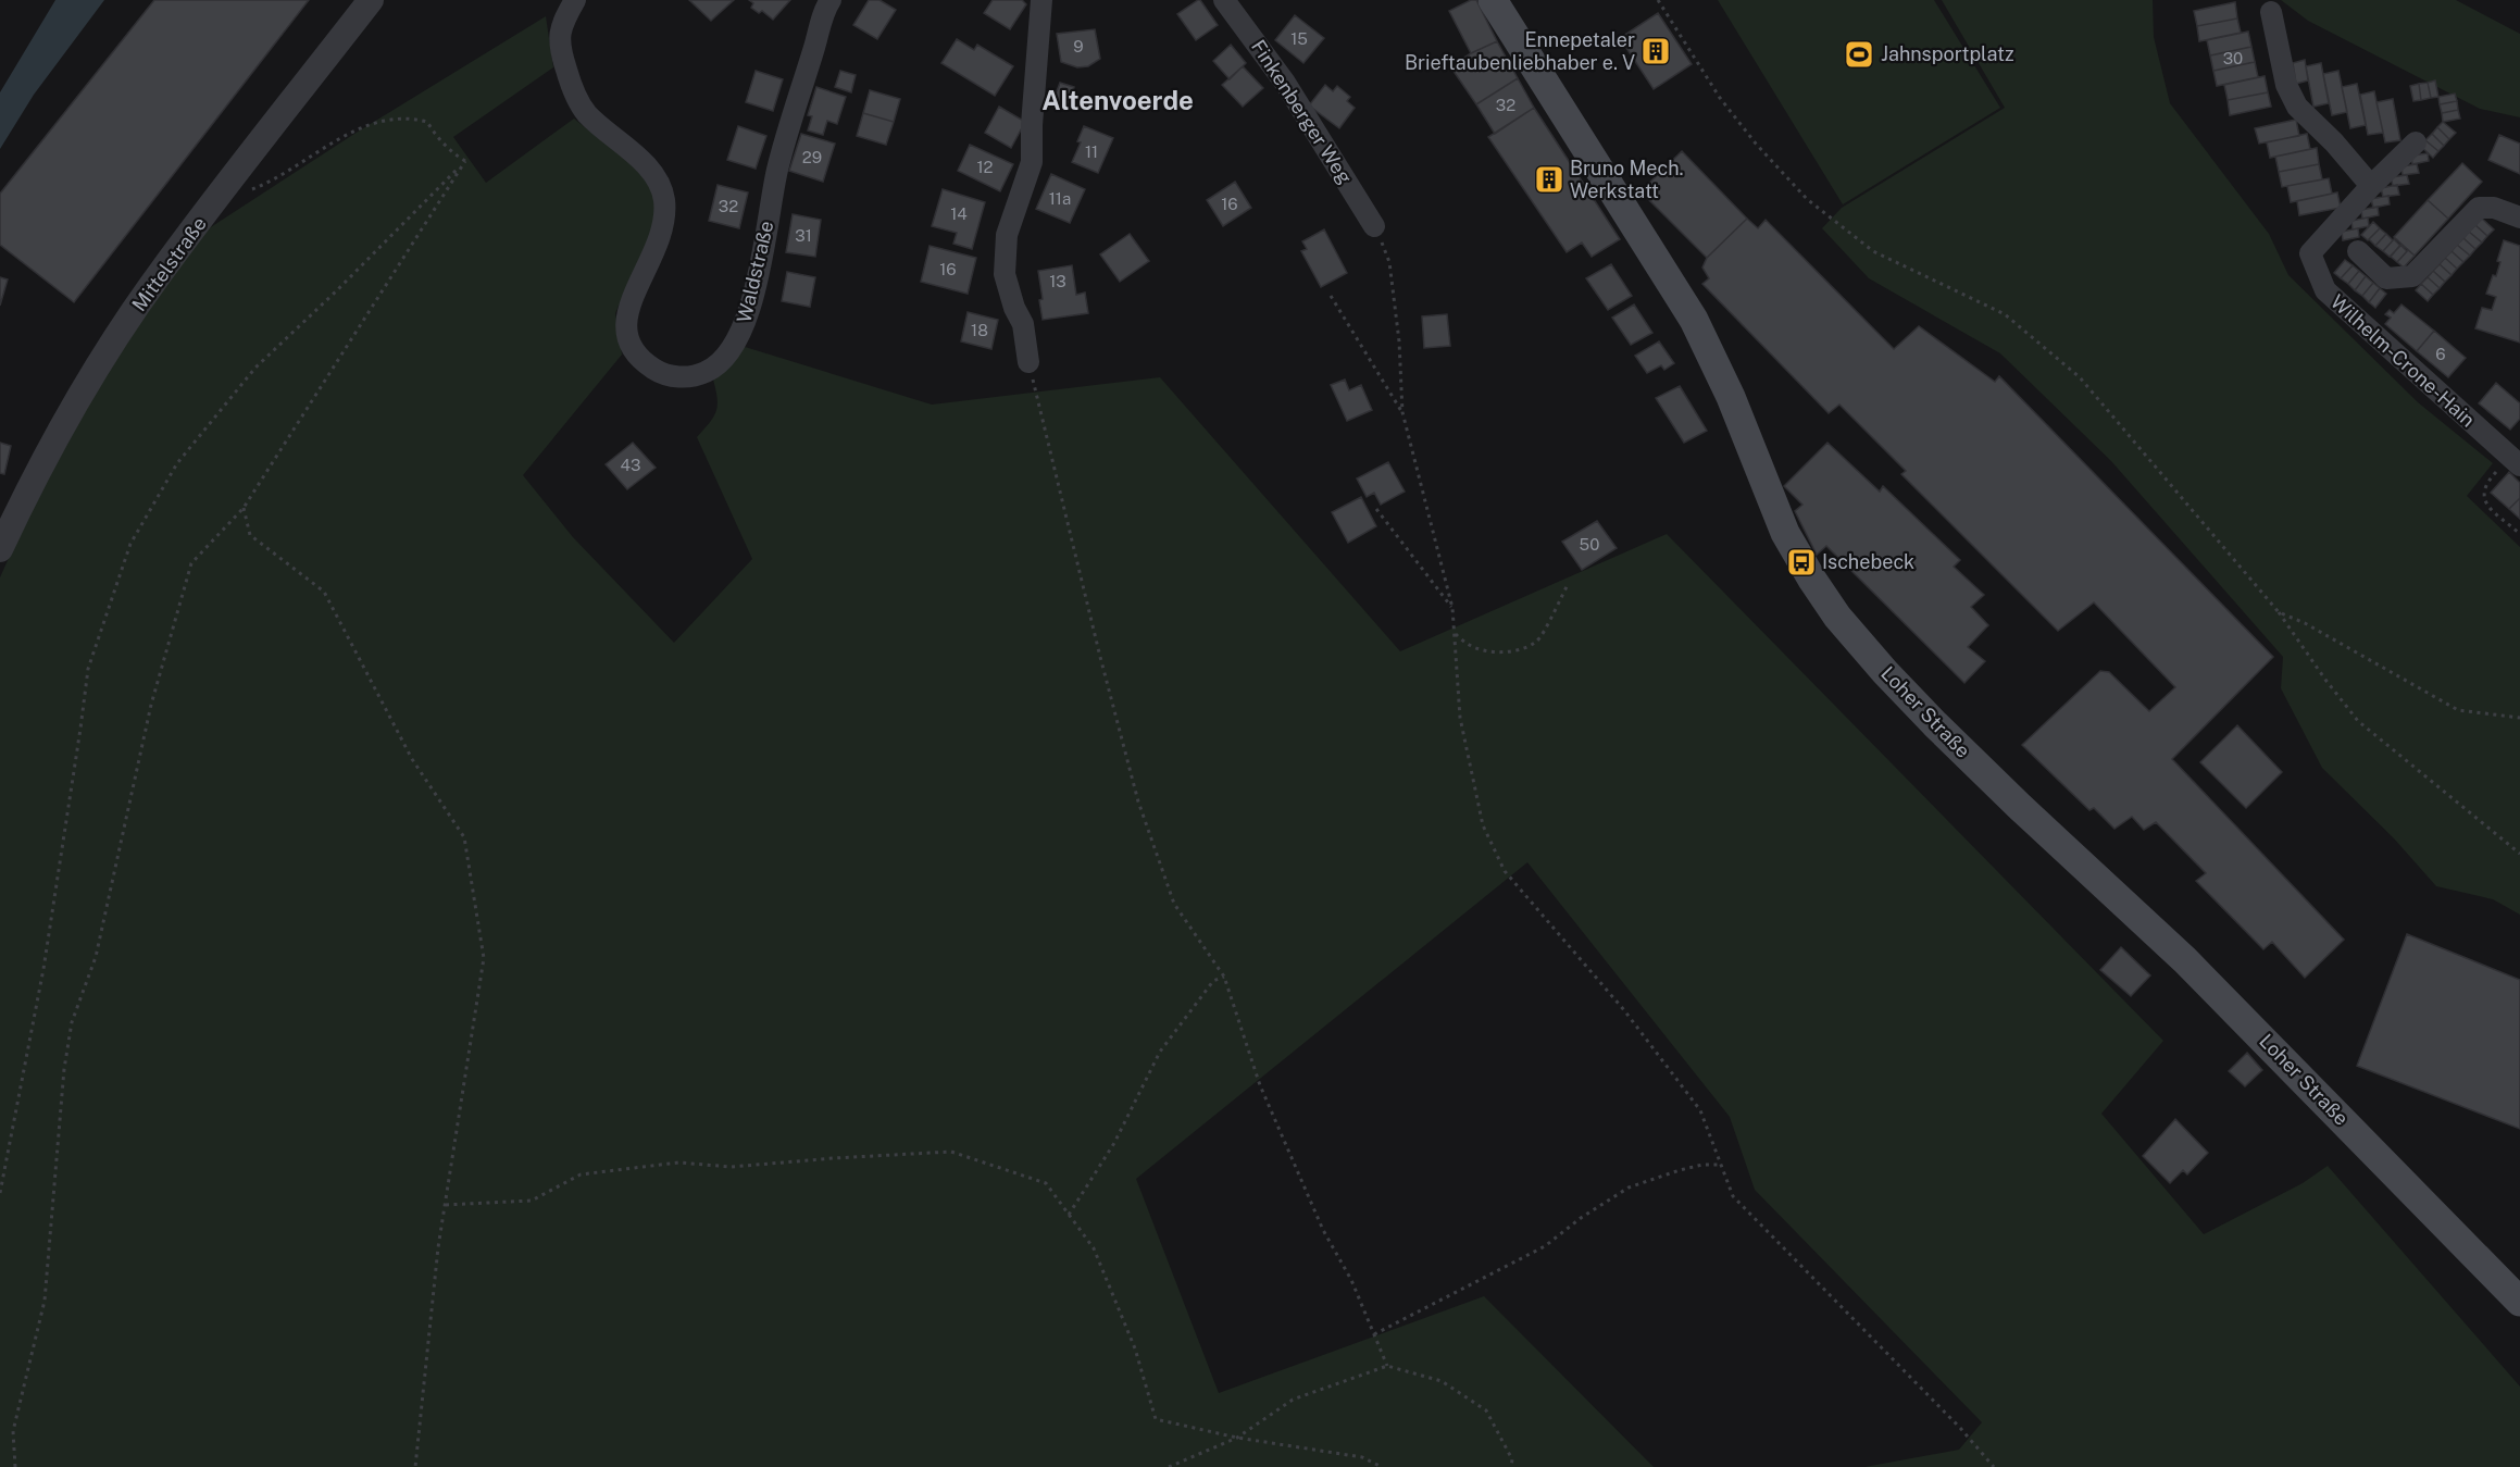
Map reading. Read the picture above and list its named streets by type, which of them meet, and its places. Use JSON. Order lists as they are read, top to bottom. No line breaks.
{"streets":{"main road":["Loher Straße"],"street":["Finkenberger Weg","Mittelstraße","Waldstraße","Wilhelm-Crone-Hain"]},"districts":["Altenvoerde"],"places":{"building":["Ennepetaler Brieftaubenliebhaber e. V","Bruno Mech. Werkstatt"],"sports":["Jahnsportplatz"],"bus stop":["Ischebeck"]},"house_numbers":["15","9","30","32","11","29","12","11a","16","32","14","31","16","13","18","6","43","50"]}
